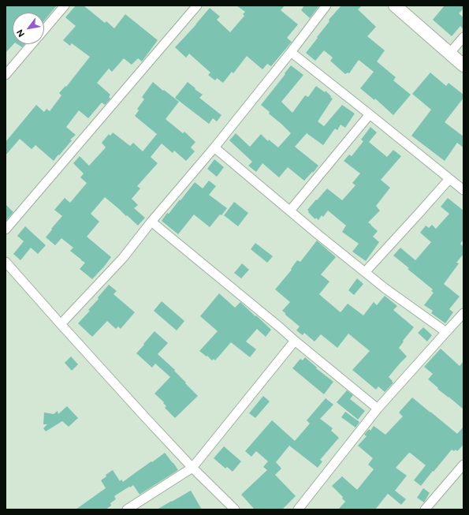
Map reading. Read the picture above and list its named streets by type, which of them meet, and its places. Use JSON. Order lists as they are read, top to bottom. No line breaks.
{"north":"bottom left"}
